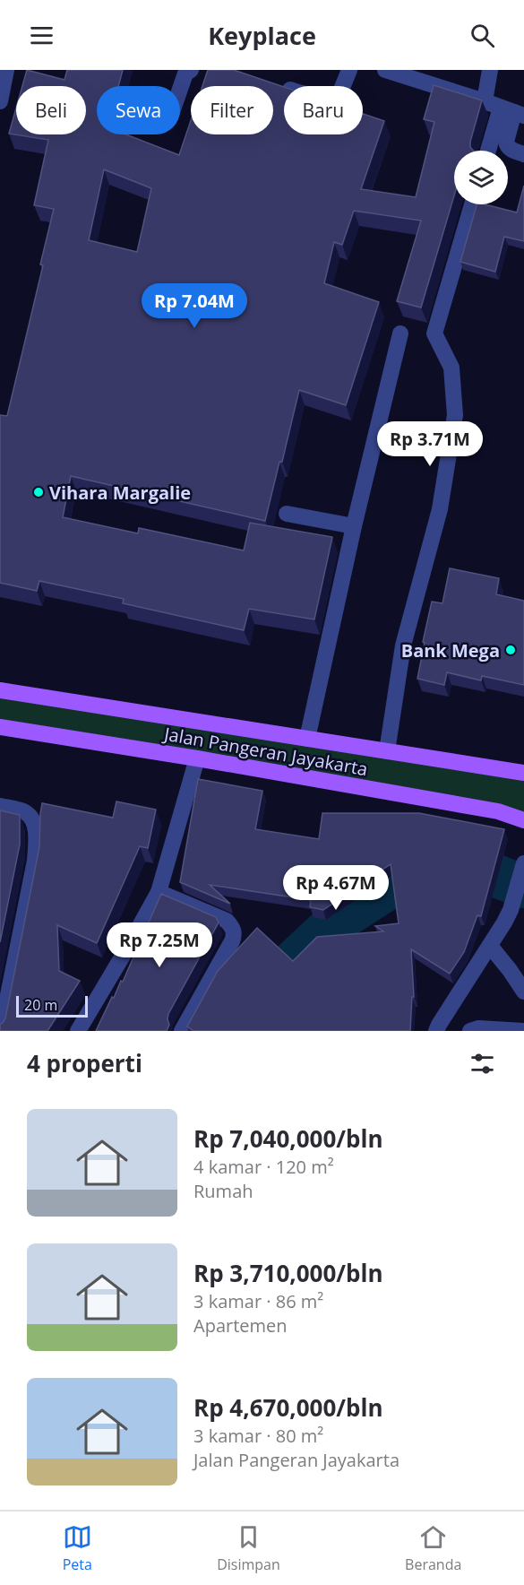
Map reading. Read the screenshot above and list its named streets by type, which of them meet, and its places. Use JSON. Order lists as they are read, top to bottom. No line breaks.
{"streets":{"main road":["Jalan Pangeran Jayakarta"]},"places":["Vihara Margalie","Bank Mega"],"scale_bar":"20 m","page":{"header":"Keyplace","chip":["Beli","Sewa","Filter","Baru"],"price":["Rp 7.04M","Rp 3.71M","Rp 4.67M","Rp 7.25M"],"scale":"20 m","heading":"4 properti","list":[{"name":"Rp 7,040,000/bln","note":"4 kamar · 120 m² · Rumah"},{"name":"Rp 3,710,000/bln","note":"3 kamar · 86 m² · Apartemen"},{"name":"Rp 4,670,000/bln","note":"3 kamar · 80 m² · Jalan Pangeran Jayakarta"}],"tabs":["Peta","Disimpan","Beranda"]}}
